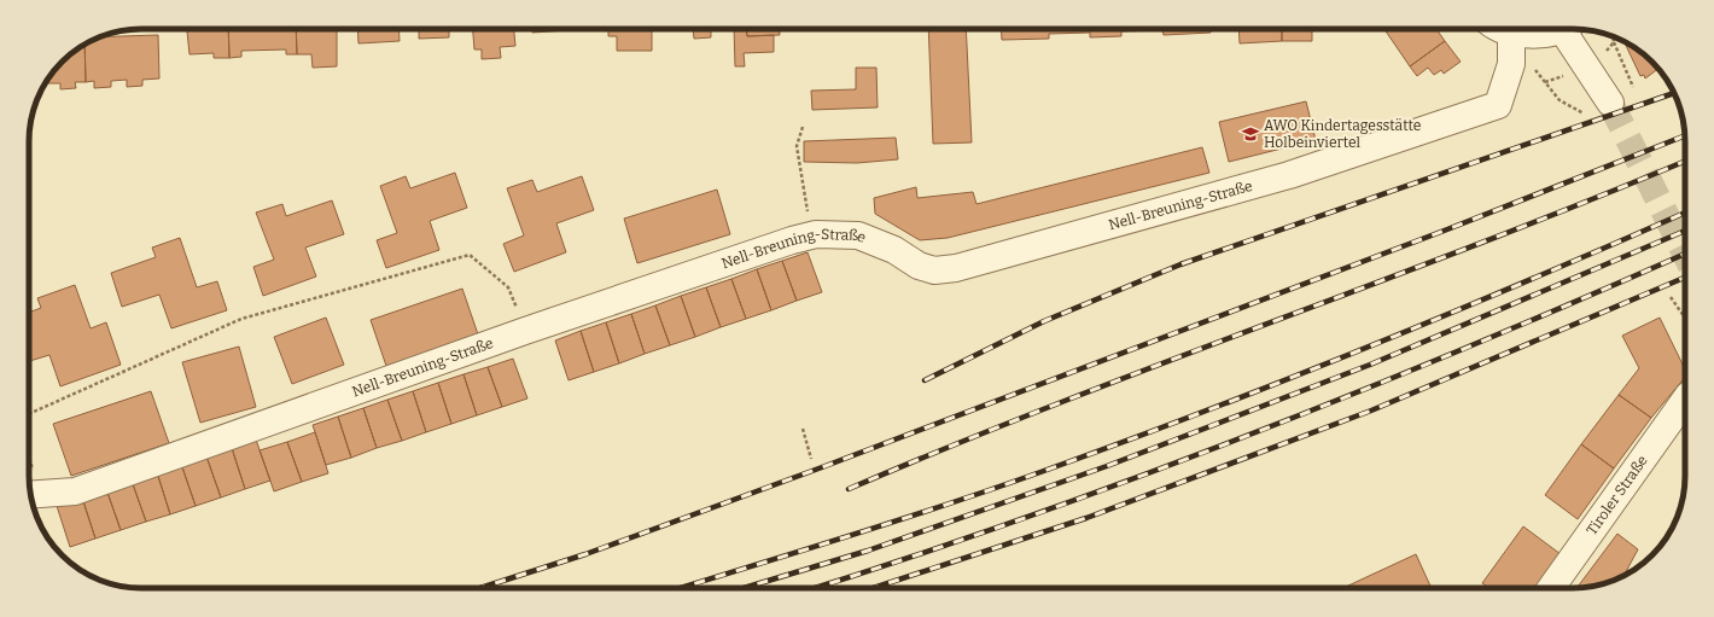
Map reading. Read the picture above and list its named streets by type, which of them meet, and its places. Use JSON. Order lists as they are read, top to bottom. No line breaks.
{"streets":{"street":["Nell-Breuning-Straße","Tiroler Straße"]},"places":{"school or university":["AWO Kindertagesstätte Holbeinviertel"]}}
